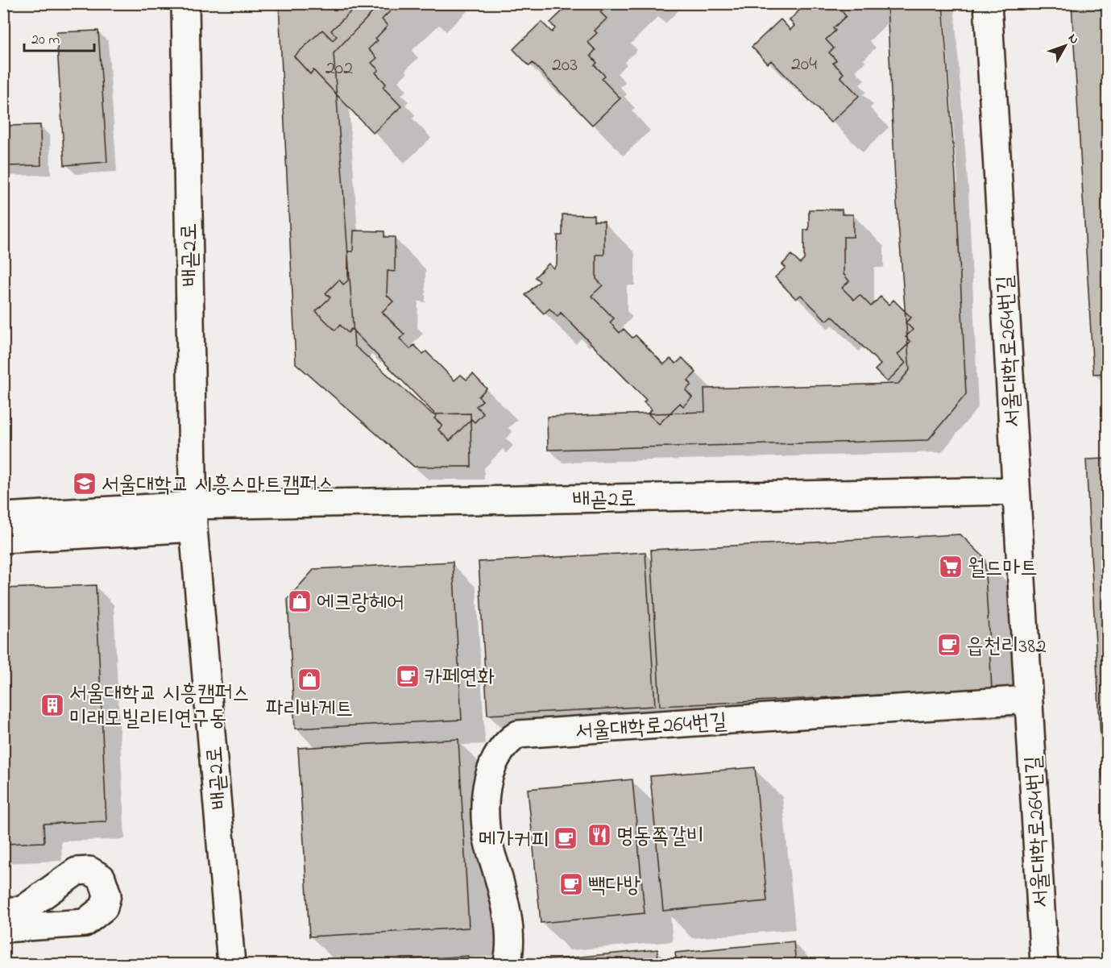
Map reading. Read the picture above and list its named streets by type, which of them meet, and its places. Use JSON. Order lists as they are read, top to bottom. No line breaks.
{"streets":{"street":["배곧2로","서울대학로264번길"]},"crossings":[["배곧2로","서울대학로264번길"]],"places":{"school or university":["서울대학교 시흥스마트캠퍼스"],"supermarket":["월드마트"],"shop":["에크랑헤어","파리바게트"],"cafe":["읍천리382","카페연화","메가커피","빽다방"],"building":["서울대학교 시흥캠퍼스 미래모빌리티연구동"],"restaurant":["명동쪽갈비"]},"house_numbers":["204","203","202"],"scale_bar":"20 m","north":"top right"}
